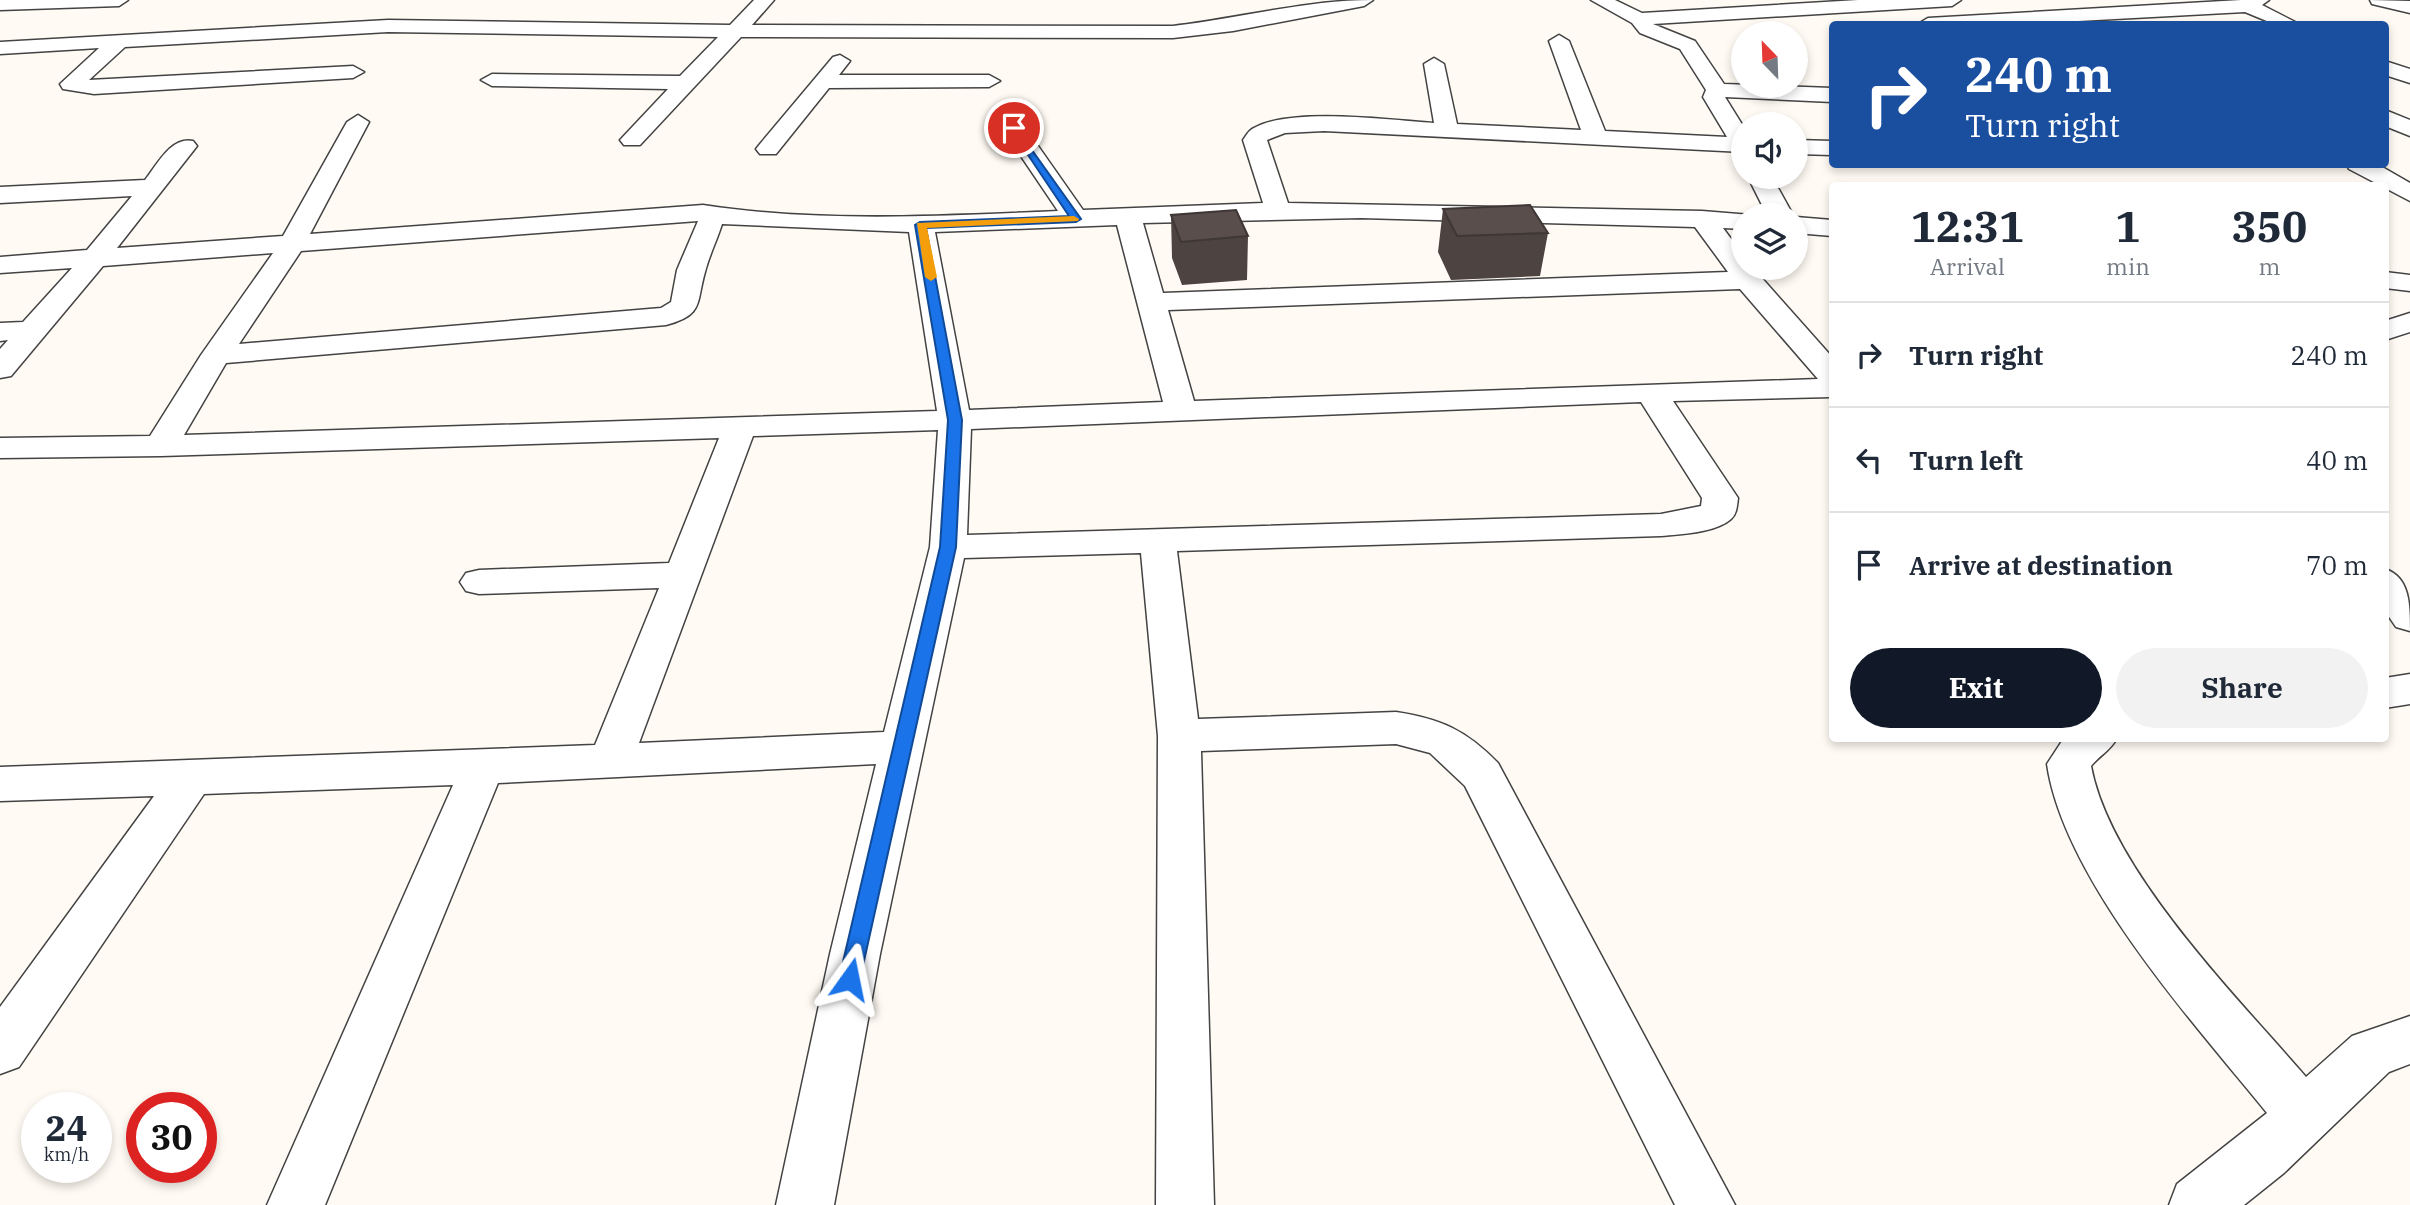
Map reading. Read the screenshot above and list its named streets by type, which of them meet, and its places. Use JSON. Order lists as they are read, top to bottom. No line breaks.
{"north":"top left","page":{"turn":["240 m","Turn right"],"eta":["12:31","Arrival","1","min","350","m"],"list":[{"name":"Turn right","value":"240 m"},{"name":"Turn left","value":"40 m"},{"name":"Arrive at destination","value":"70 m"}],"buttons":["Exit","Share"],"speed":"24 km/h","limit":"30"}}
